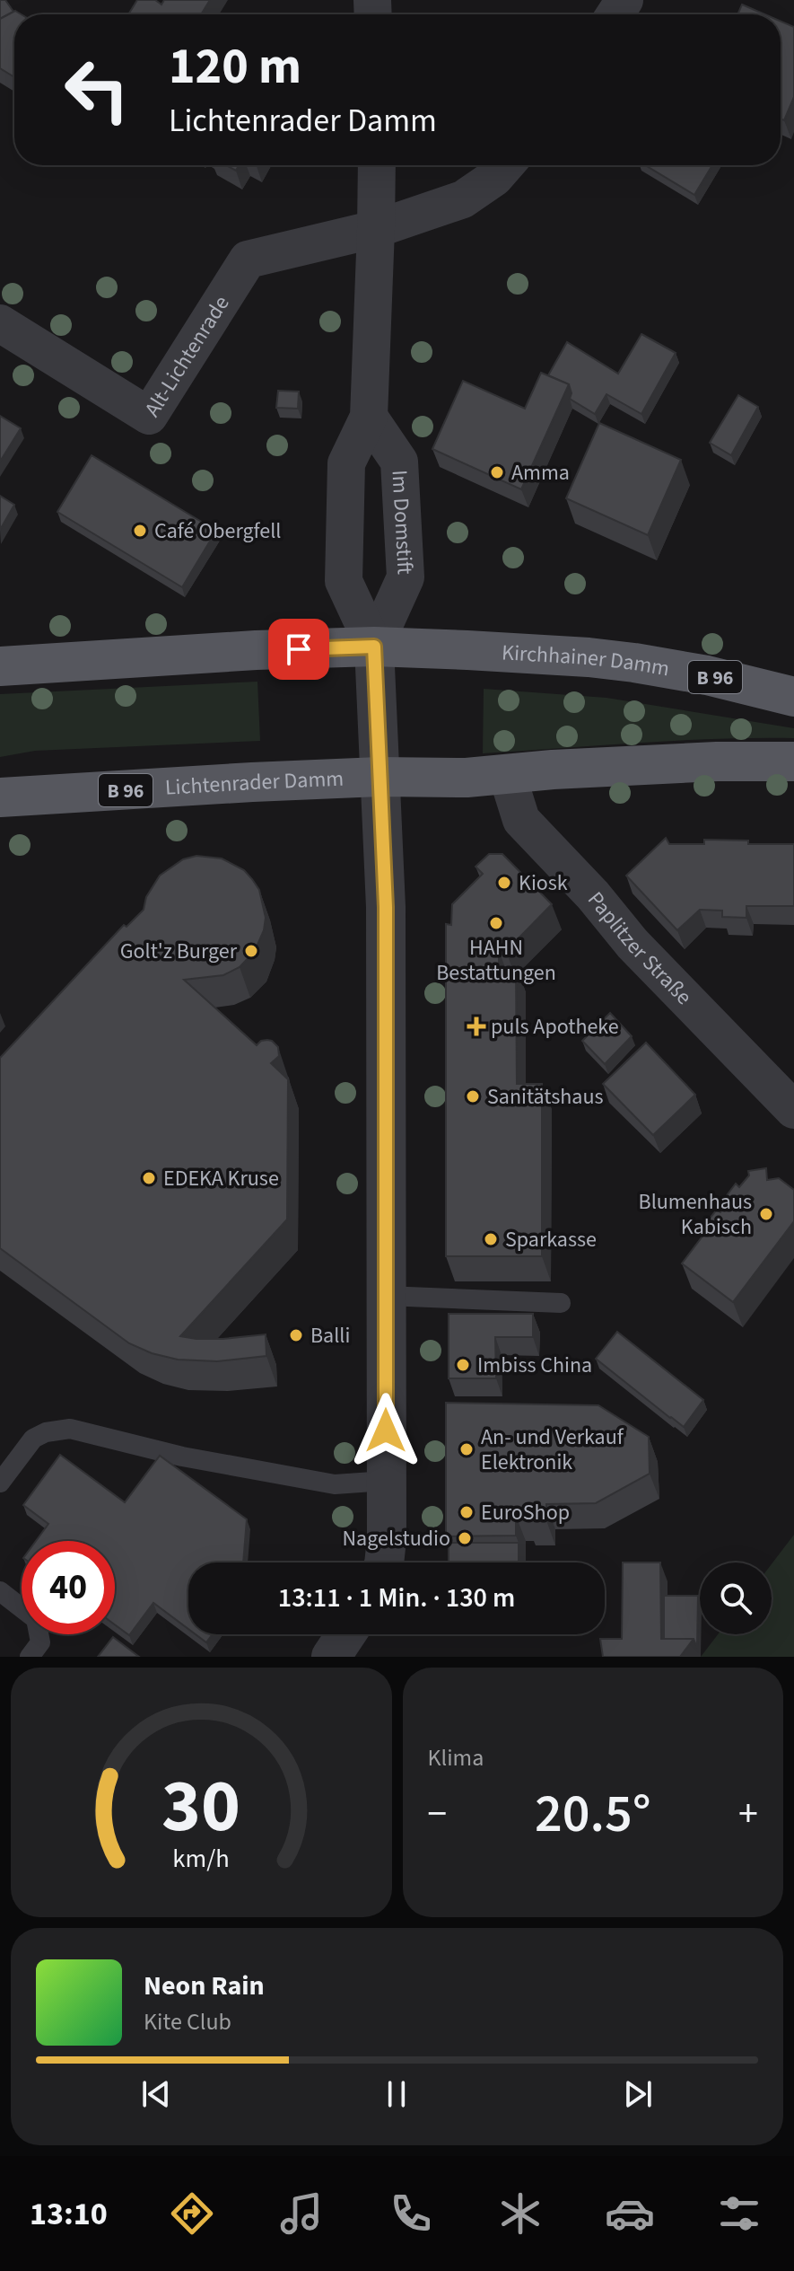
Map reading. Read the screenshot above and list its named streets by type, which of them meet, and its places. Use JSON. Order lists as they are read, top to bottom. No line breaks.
{"streets":{"main road":["Kirchhainer Damm","B 96","Lichtenrader Damm"],"street":["Alt-Lichtenrade","Im Domstift","Paplitzer Straße"]},"crossings":[["Im Domstift","Kirchhainer Damm"],["Im Domstift","B 96"],["Kirchhainer Damm","B 96"],["B 96","Lichtenrader Damm"],["B 96","Paplitzer Straße"]],"places":{"other":["Amma","Café Obergfell","Kiosk","HAHN Bestattungen","Golt'z Burger","Sanitätshaus","EDEKA Kruse","Blumenhaus Kabisch","Sparkasse","Balli","Imbiss China","An- und Verkauf Elektronik","EuroShop","Nagelstudio"],"health":["puls Apotheke"]},"page":{"turn":["120 m","Lichtenrader Damm"],"limit":"40","trip":"13:11 · 1 Min. · 130 m","tile":"Klima","heat":["−","20.5°","+"],"song":["Neon Rain","Kite Club"],"tabs":"13:10","gauge":["30","km/h"]}}
